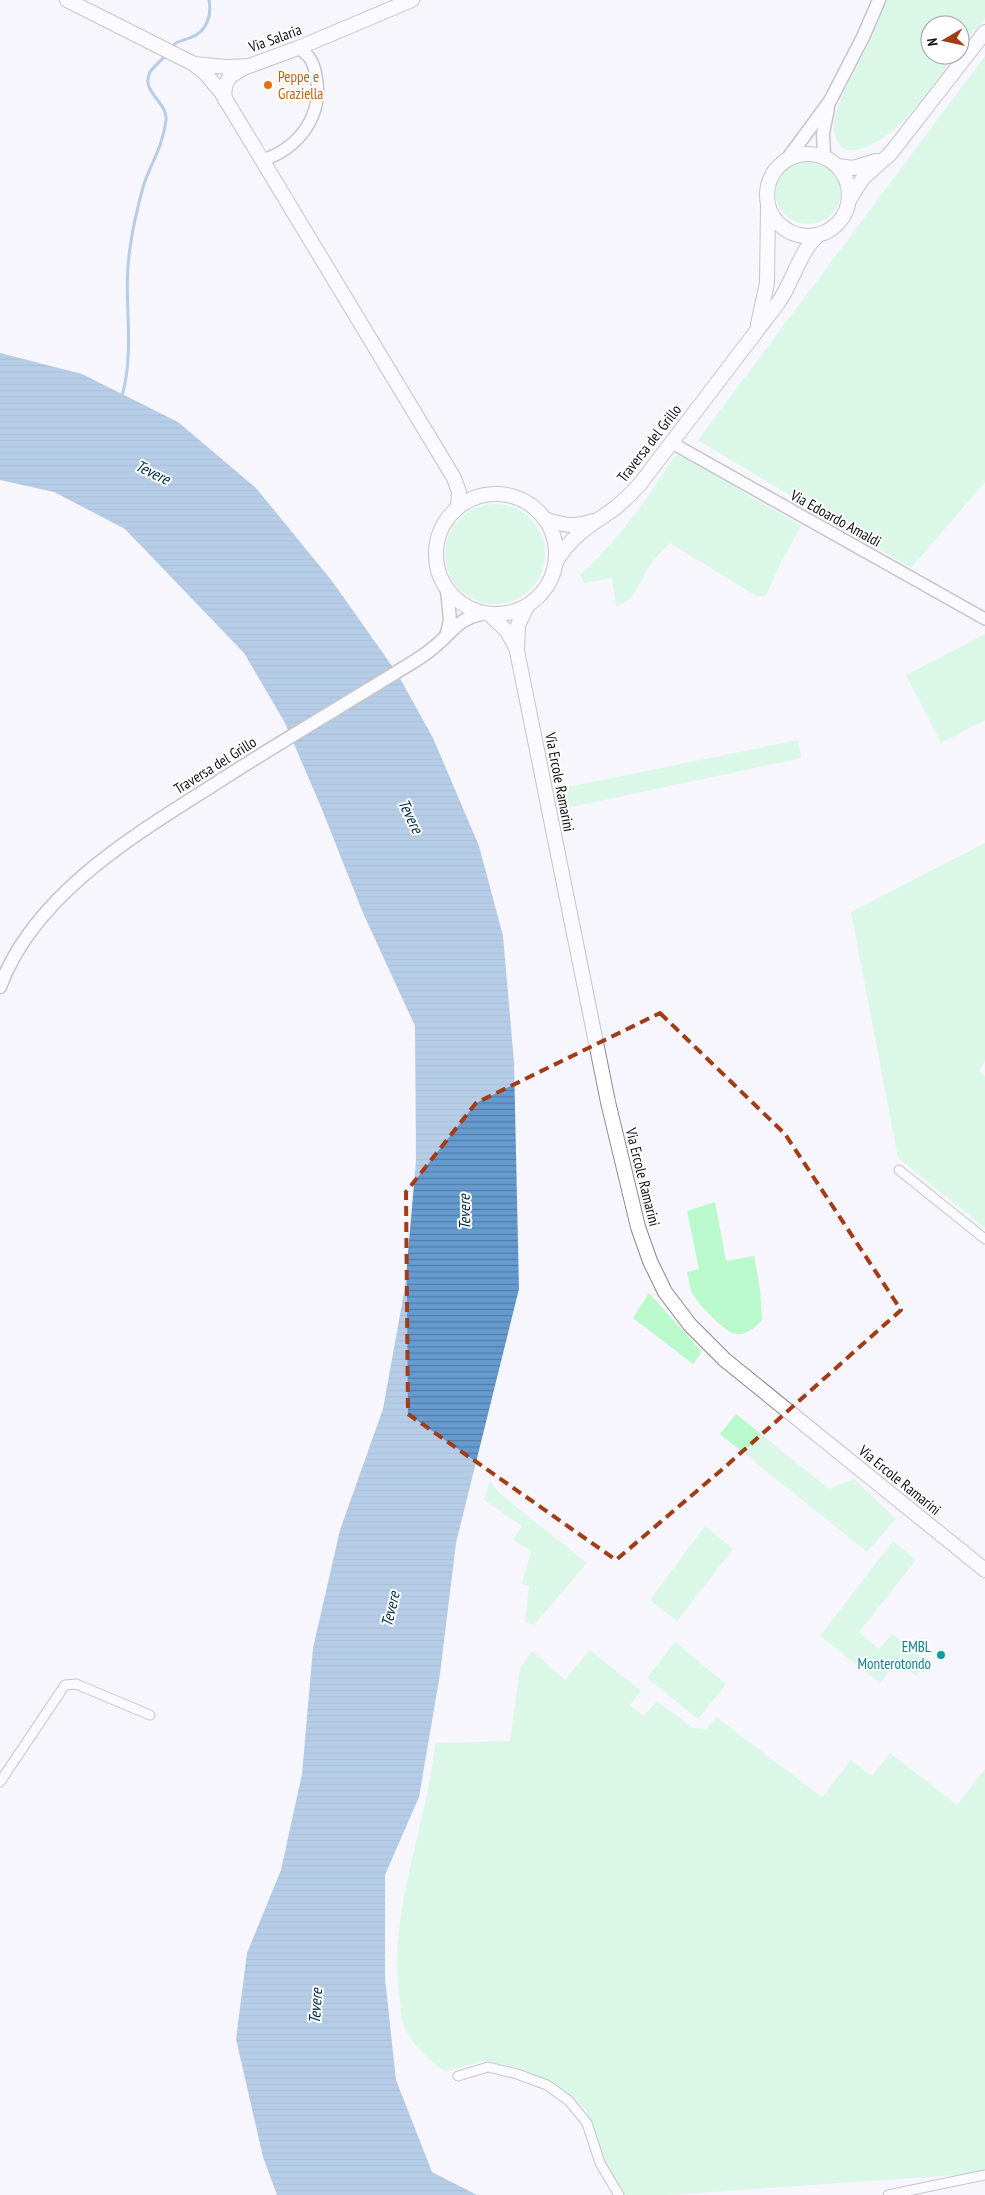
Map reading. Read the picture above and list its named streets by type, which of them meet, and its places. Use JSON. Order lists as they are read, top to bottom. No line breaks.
{"streets":{"main road":["Via Salaria","Traversa del Grillo","Via Ercole Ramarini"],"street":["Via Edoardo Amaldi"]},"crossings":[["Traversa del Grillo","Via Edoardo Amaldi"],["Traversa del Grillo","Via Ercole Ramarini"]],"water":["Tevere"],"places":["Peppe e Graziella","EMBL Monterotondo"],"north":"left"}
